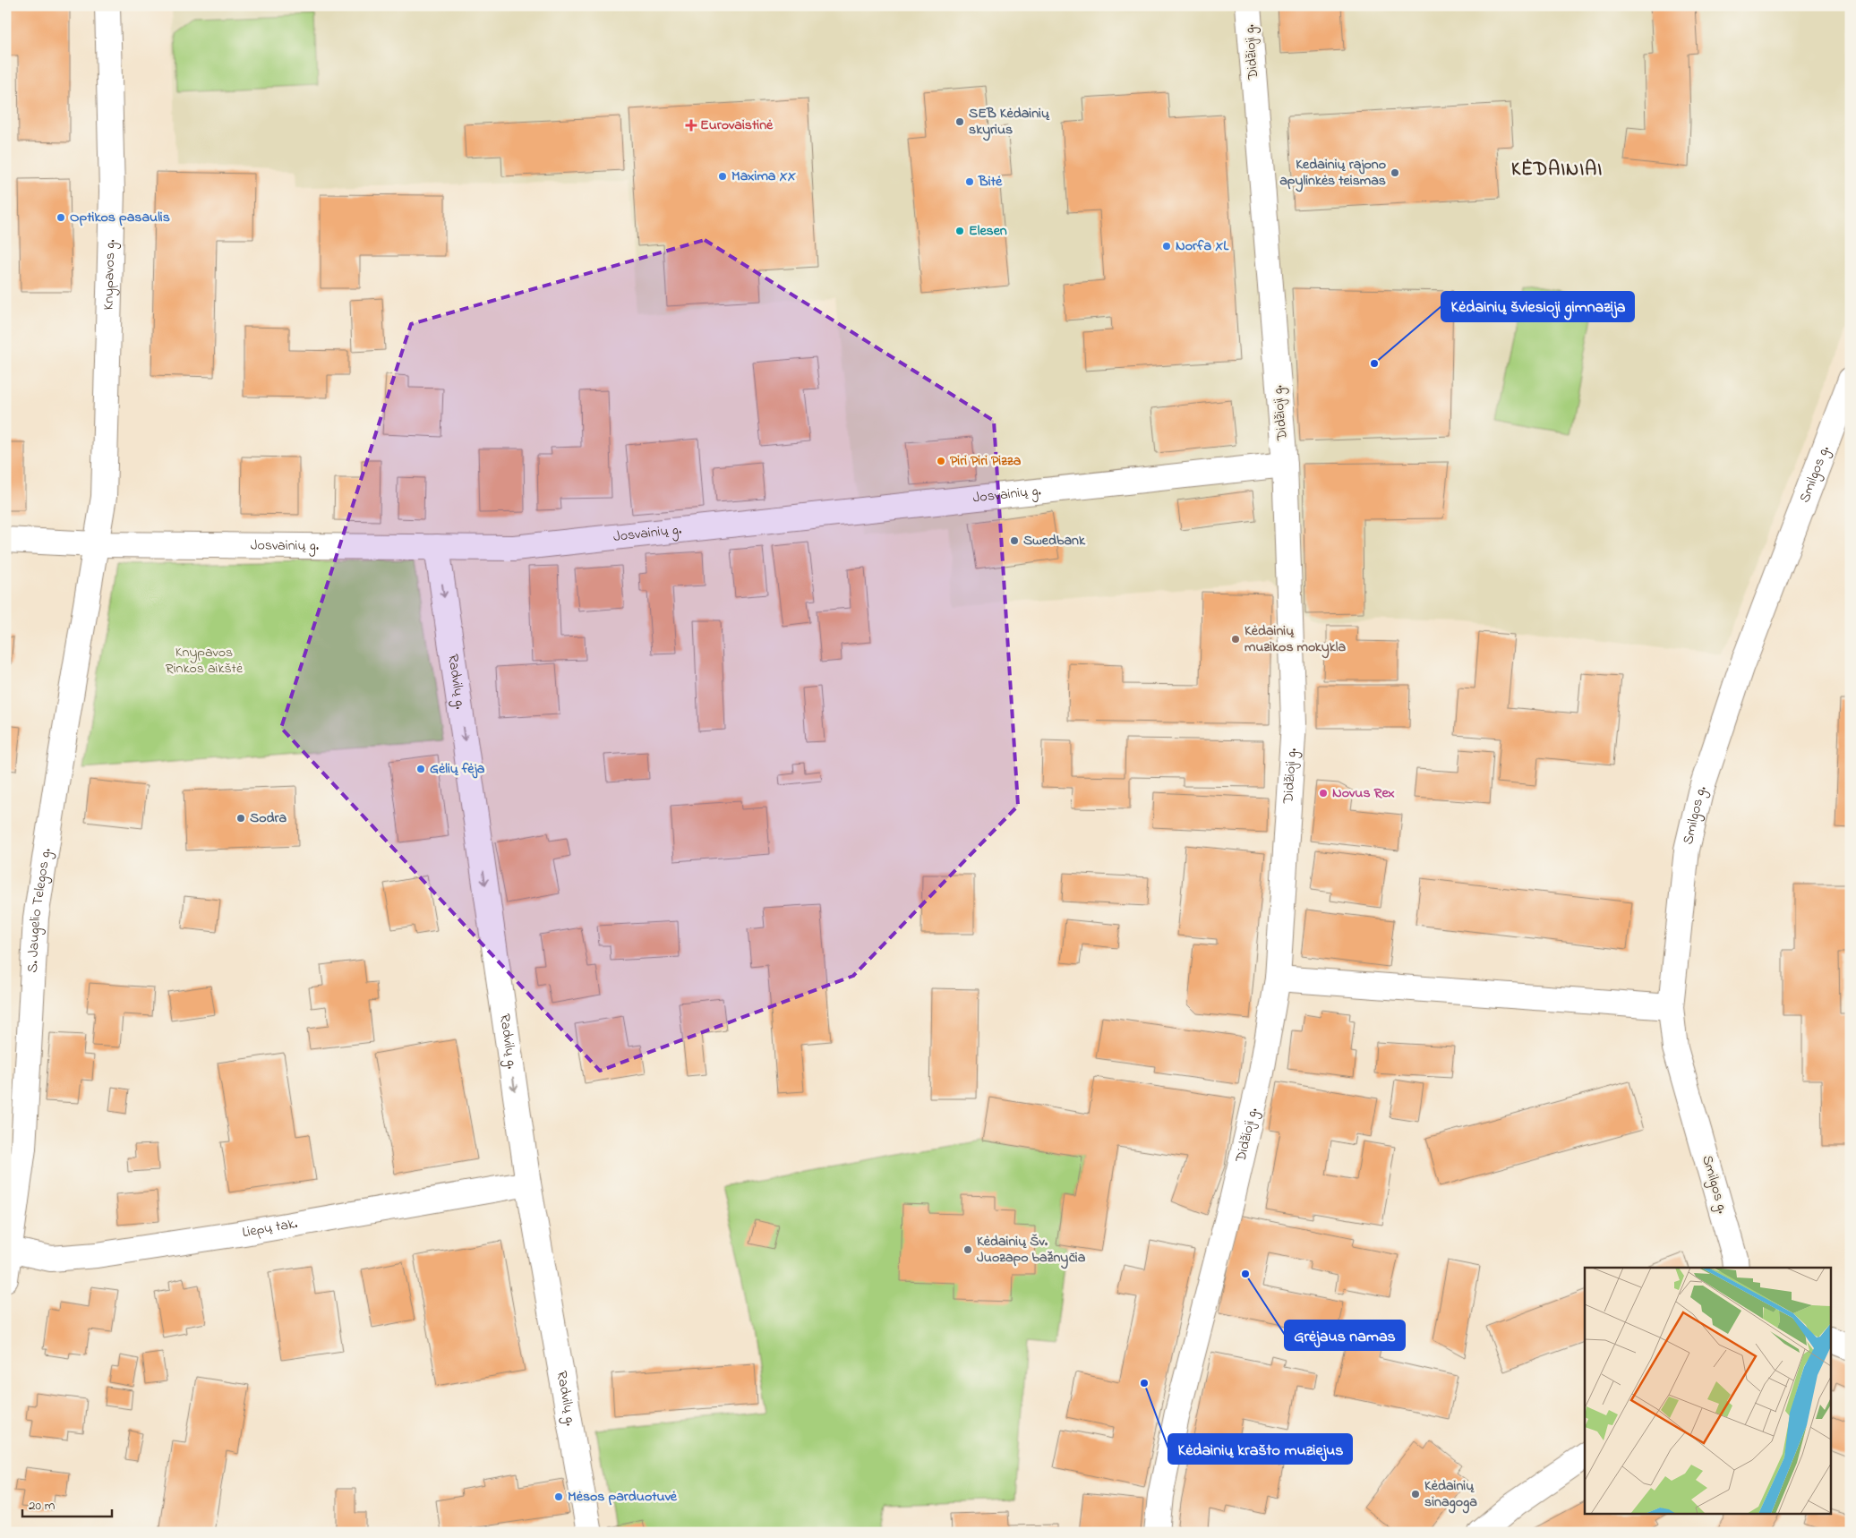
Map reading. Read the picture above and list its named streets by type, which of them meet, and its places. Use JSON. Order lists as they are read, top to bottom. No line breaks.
{"streets":{"street":["Didžioji g.","Knypavos g.","Smilgos g.","Josvainių g.","Radvilų g.","S. Jaugelio Telegos g.","Liepų tak."]},"crossings":[["Didžioji g.","Josvainių g."],["Knypavos g.","Josvainių g."],["Knypavos g.","S. Jaugelio Telegos g."],["Josvainių g.","Radvilų g."],["Josvainių g.","S. Jaugelio Telegos g."],["Radvilų g.","Liepų tak."],["S. Jaugelio Telegos g.","Liepų tak."]],"one_way":["Radvilų g."],"districts":["KĖDAINIAI"],"parks":["Knypavos Rinkos aikštė"],"places":{"other":["SEB Kėdainių skyrius","Kedainių rajono apylinkės teismas","Maxima XX","Bitė","Optikos pasaulis","Elesen","Norfa XL","Kėdainių šviesioji gimnazija","Piri Piri Pizza","Swedbank","Kėdainių muzikos mokykla","Gėlių fėja","Novus Rex","Sodra","Kėdainių Šv. Juozapo bažnyčia","Grėjaus namas","Kėdainių krašto muziejus","Kėdainių sinagoga","Mėsos parduotuvė"],"health":["Eurovaistinė"]},"scale_bar":"20 m"}
